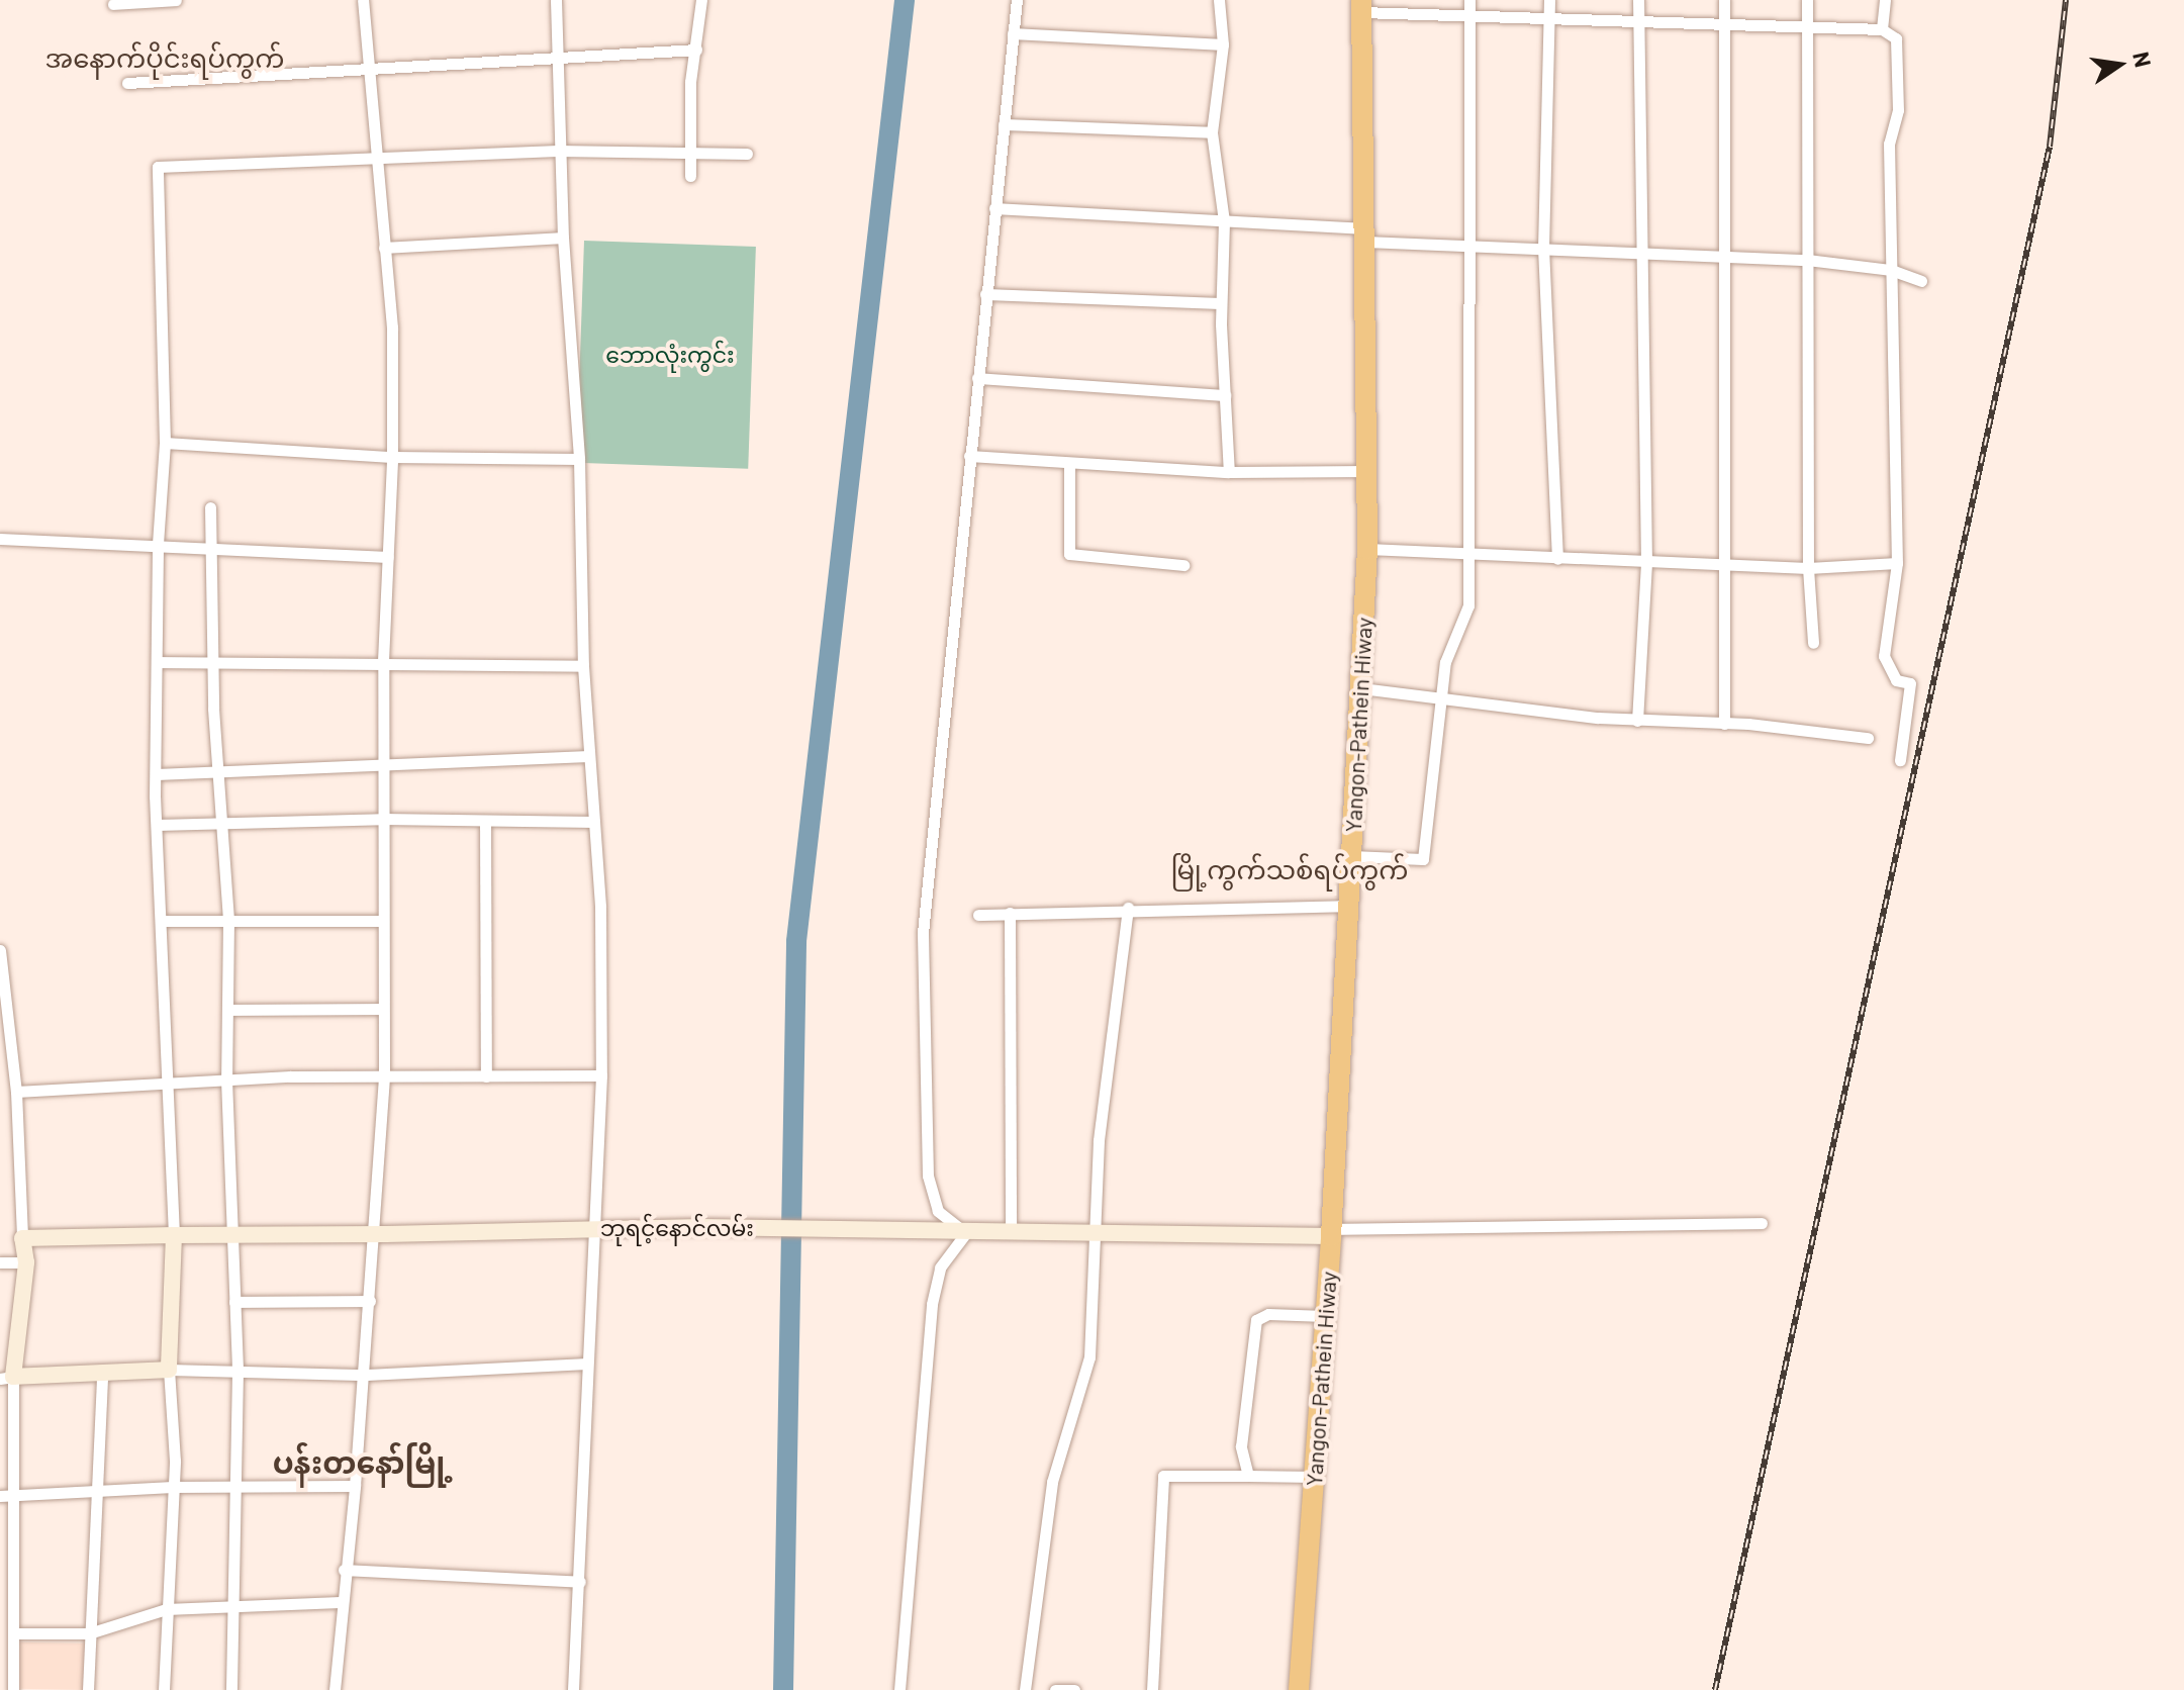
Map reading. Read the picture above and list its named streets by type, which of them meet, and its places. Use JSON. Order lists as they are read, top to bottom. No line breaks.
{"streets":{"highway":["Yangon-Pathein Hiway"],"street":["ဘုရင့်နောင်လမ်း"]},"crossings":[["Yangon-Pathein Hiway","ဘုရင့်နောင်လမ်း"]],"districts":["အနောက်ပိုင်းရပ်ကွက်","မြို့ကွက်သစ်ရပ်ကွက်","ပန်းတနော်မြို့"],"parks":["ဘောလုံးကွင်း"],"north":"right"}
